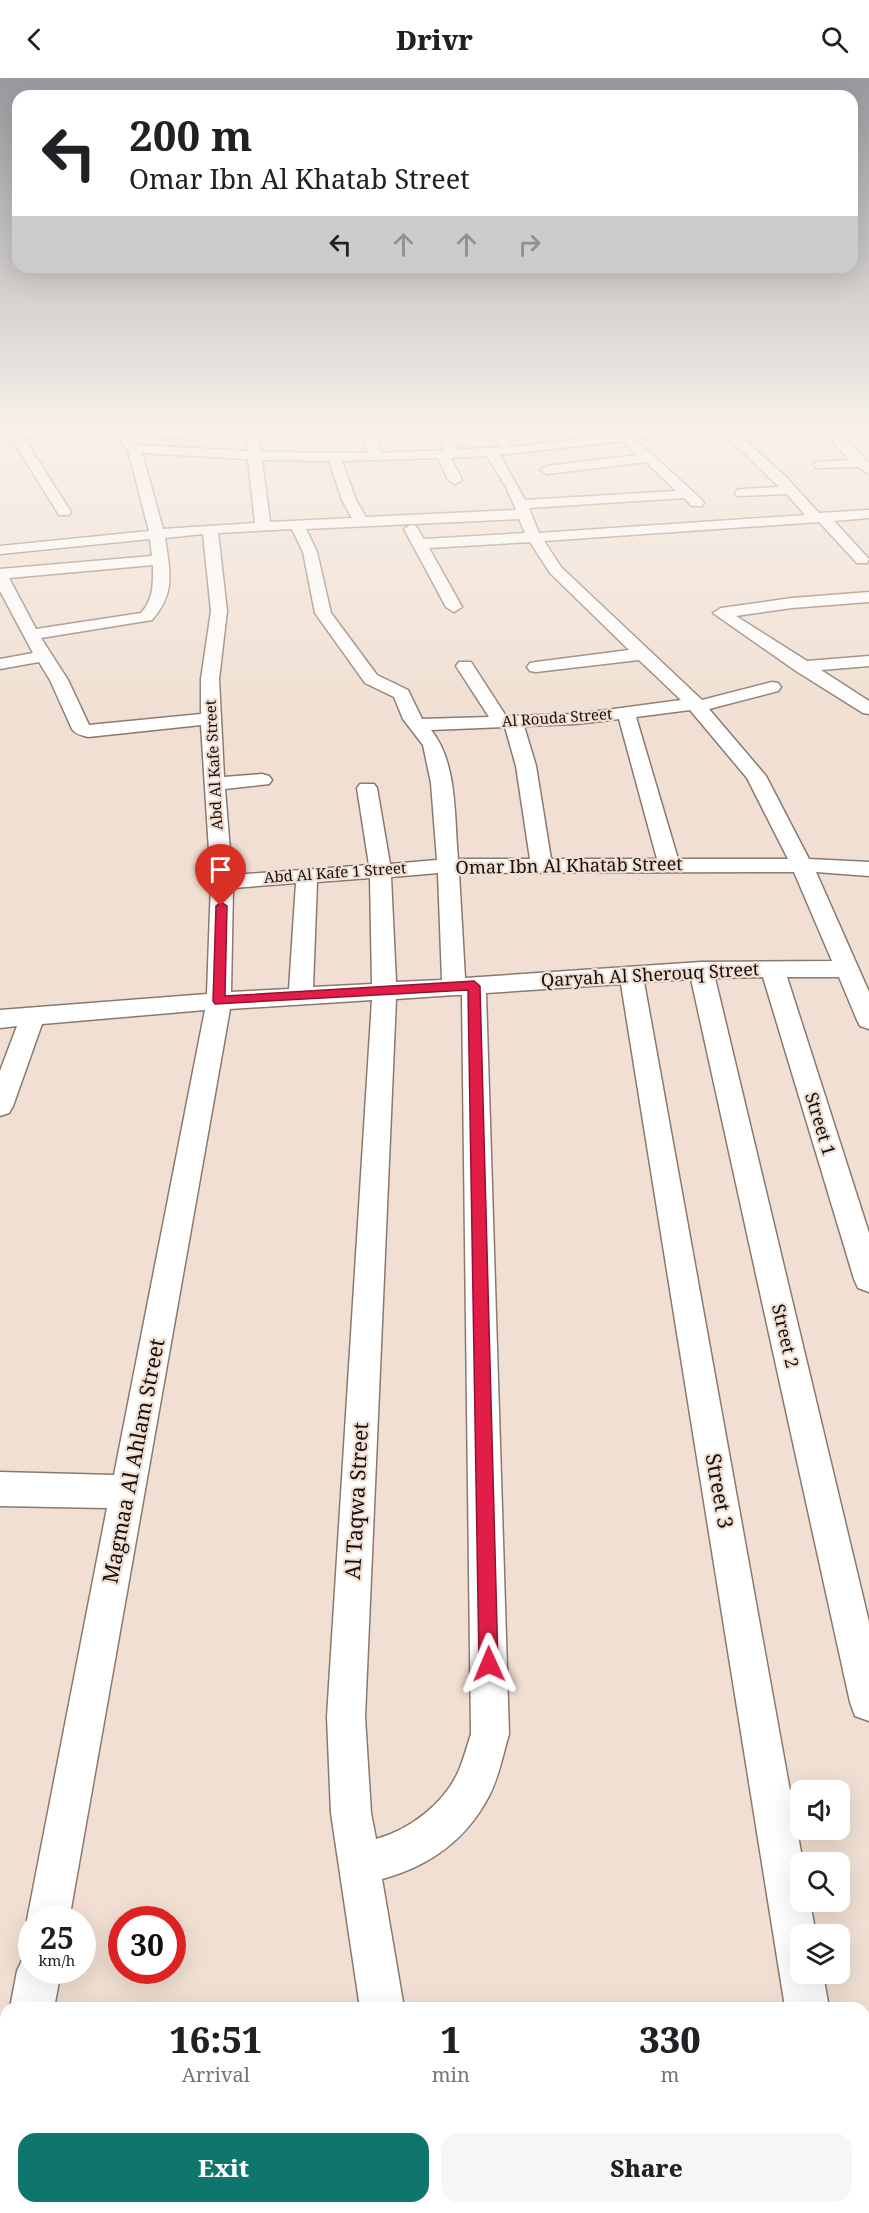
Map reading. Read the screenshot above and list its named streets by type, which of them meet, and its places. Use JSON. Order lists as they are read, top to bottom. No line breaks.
{"streets":{"street":["Al Rouda Street","Abd Al Kafe Street","Omar Ibn Al Khatab Street","Abd Al Kafe 1 Street","Qaryah Al Sherouq Street","Street 1","Street 2","Magmaa Al Ahlam Street","Street 3","Al Taqwa Street"]},"crossings":[["Abd Al Kafe Street","Abd Al Kafe 1 Street"],["Abd Al Kafe Street","Magmaa Al Ahlam Street"],["Omar Ibn Al Khatab Street","Abd Al Kafe 1 Street"],["Omar Ibn Al Khatab Street","Qaryah Al Sherouq Street"],["Omar Ibn Al Khatab Street","Al Taqwa Street"],["Abd Al Kafe 1 Street","Al Taqwa Street"],["Qaryah Al Sherouq Street","Street 1"],["Qaryah Al Sherouq Street","Street 2"],["Qaryah Al Sherouq Street","Street 3"]],"page":{"header":"Drivr","turn":["200 m","Omar Ibn Al Khatab Street"],"speed":"25 km/h","limit":"30","eta":["16:51","Arrival","1","min","330","m"],"buttons":["Exit","Share"]}}
